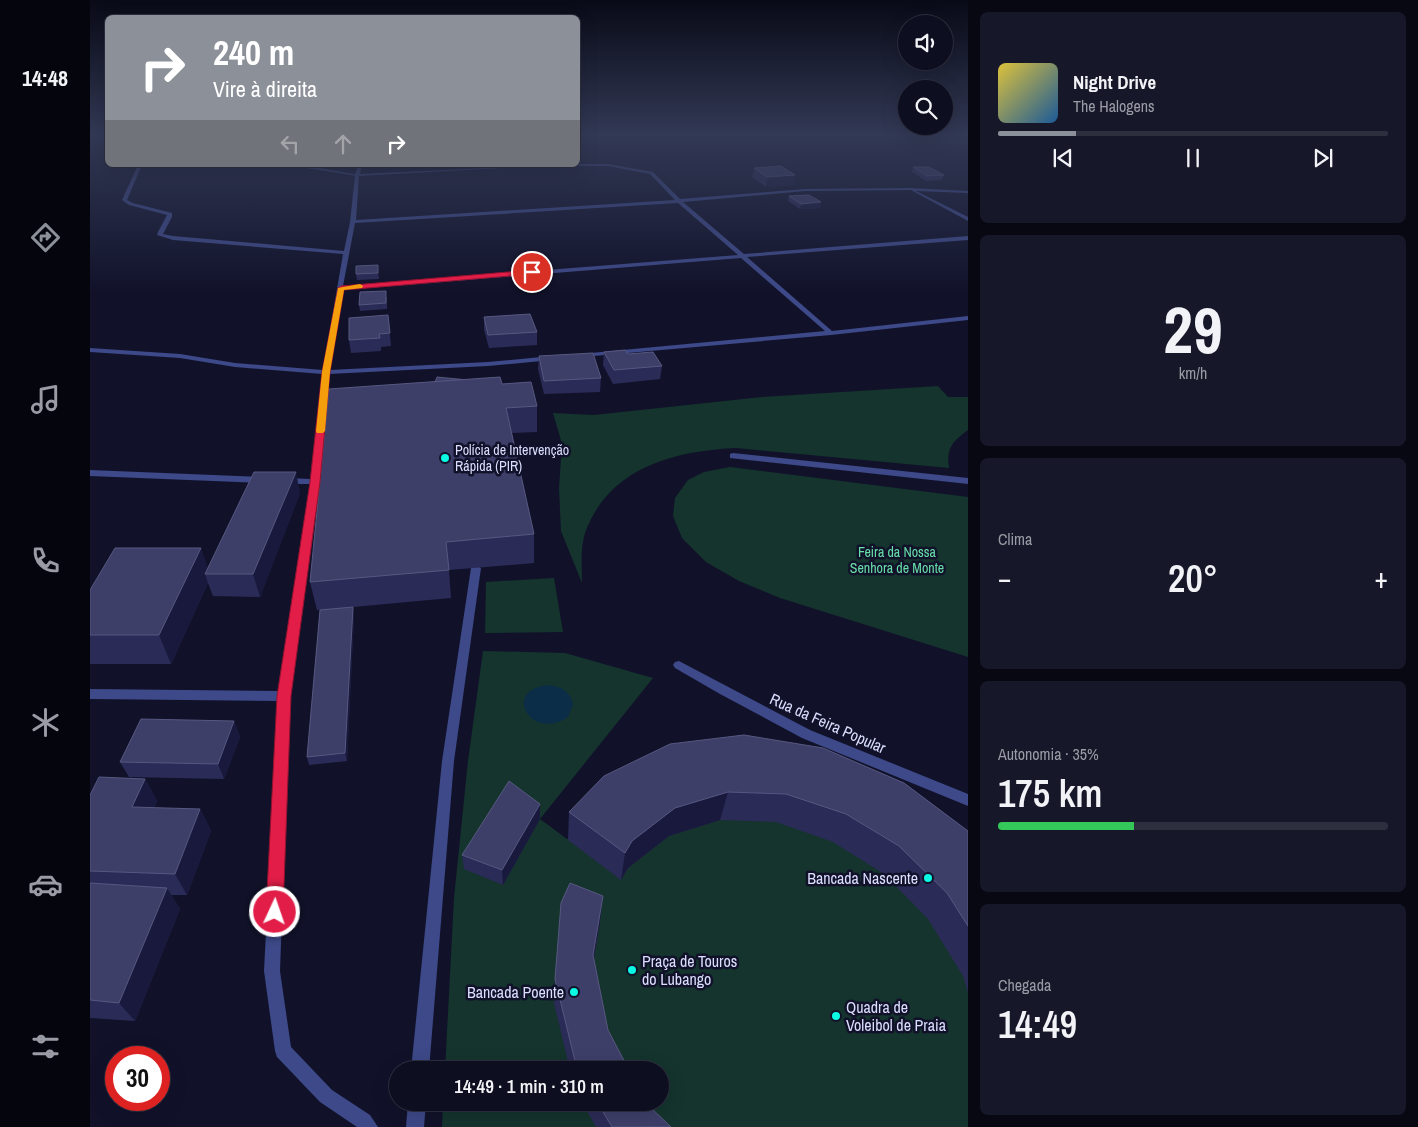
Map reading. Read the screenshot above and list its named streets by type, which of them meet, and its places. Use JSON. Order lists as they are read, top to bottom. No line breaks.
{"streets":{"street":["Rua da Feira Popular"]},"parks":["Feira da Nossa Senhora de Monte"],"places":["Polícia de Intervenção Rápida (PIR)","Bancada Nascente","Praça de Touros do Lubango","Bancada Poente","Quadra de Voleibol de Praia"],"page":{"tabs":"14:48","turn":["240 m","Vire à direita"],"song":["Night Drive","The Halogens"],"tile":[["29","km/h"],"Clima",["Autonomia · 35%","175 km"],["Chegada","14:49"]],"heat":["−","20°","+"],"limit":"30","trip":"14:49 · 1 min · 310 m"}}
